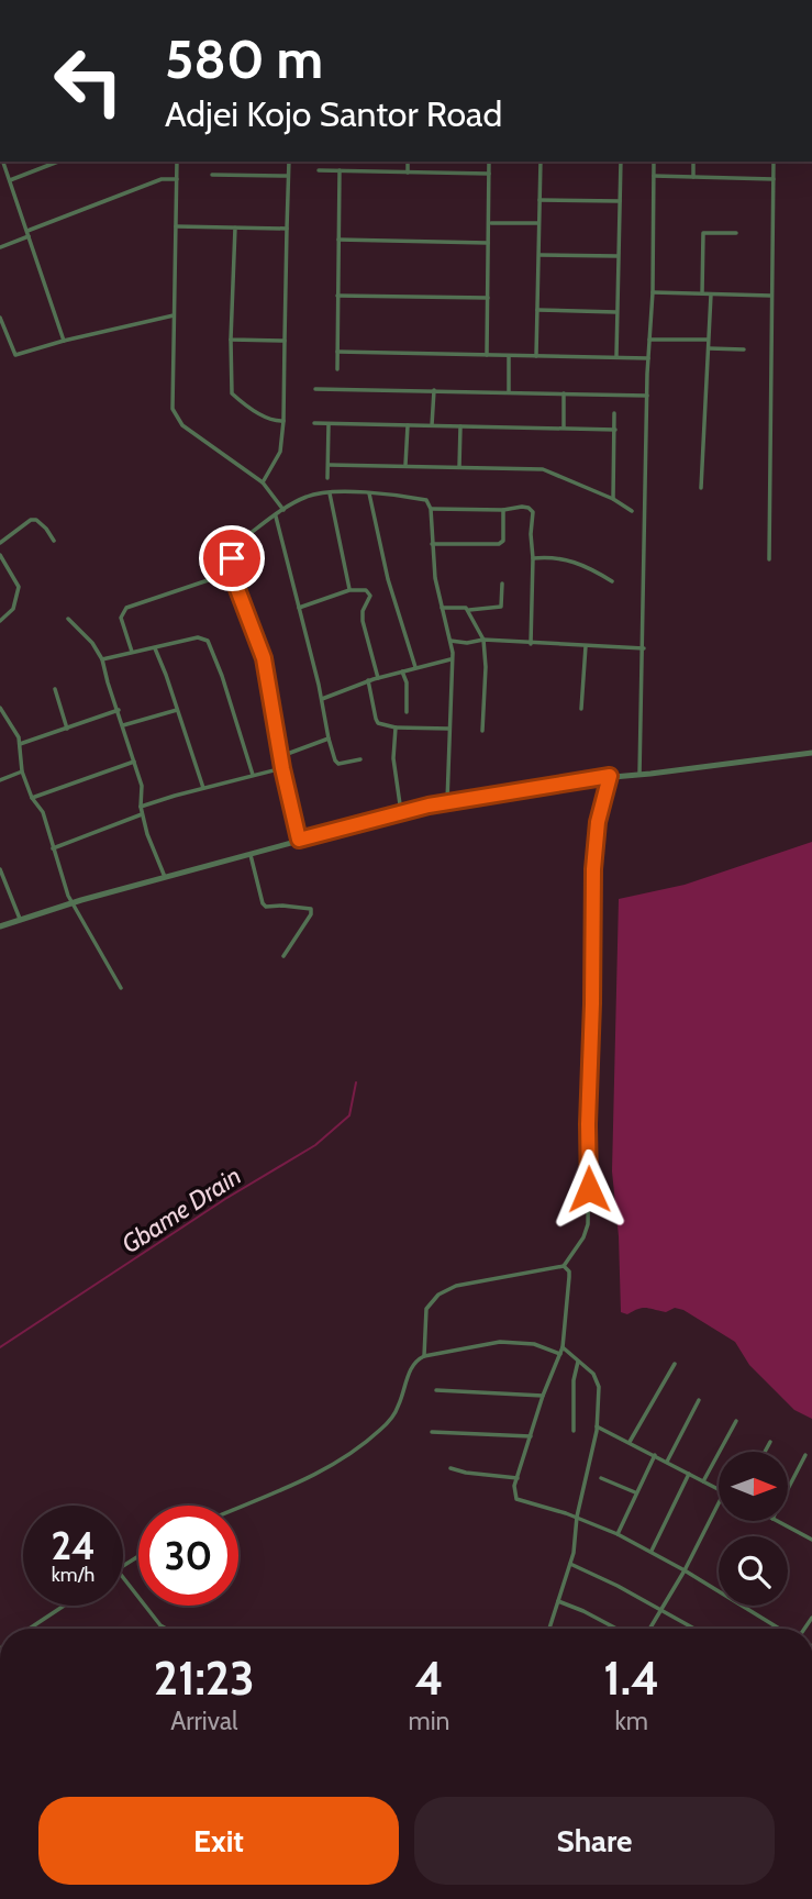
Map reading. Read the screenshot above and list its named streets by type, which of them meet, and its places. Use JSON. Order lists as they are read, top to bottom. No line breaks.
{"water":["Gbame Drain"],"north":"right","page":{"turn":["580 m","Adjei Kojo Santor Road"],"speed":"24 km/h","limit":"30","eta":["21:23","Arrival","4","min","1.4","km"],"buttons":["Exit","Share"]}}
